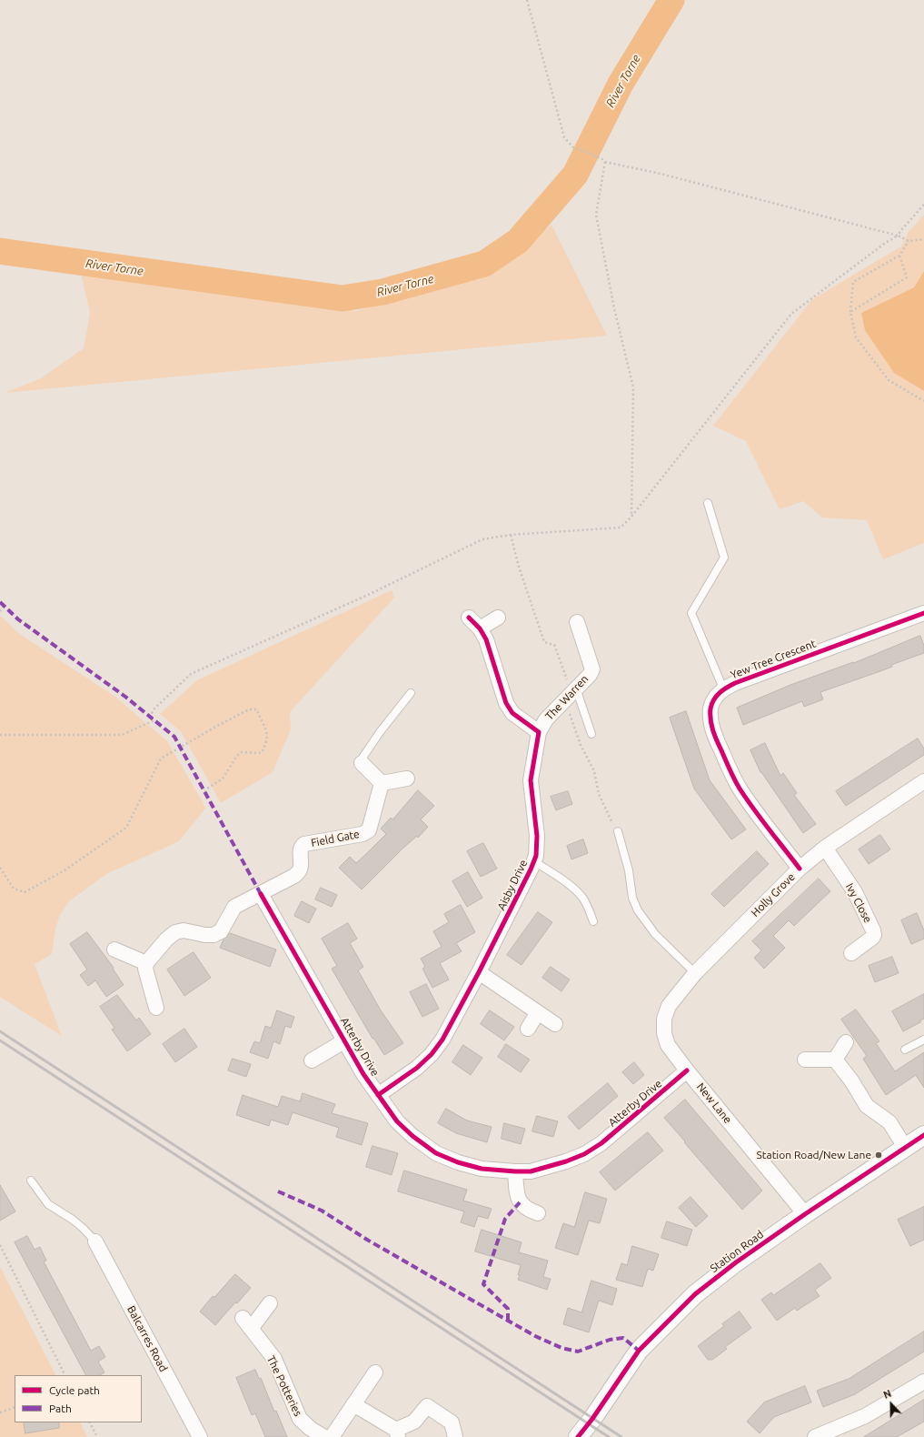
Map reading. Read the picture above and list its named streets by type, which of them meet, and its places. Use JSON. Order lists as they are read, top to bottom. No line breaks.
{"streets":{"street":["Yew Tree Crescent","The Warren","Field Gate","Aisby Drive","Holly Grove","Ivy Close","Atterby Drive","New Lane","Station Road","Balcarres Road","The Potteries"]},"crossings":[["Yew Tree Crescent","Holly Grove"],["The Warren","Aisby Drive"],["Field Gate","Atterby Drive"],["Aisby Drive","Atterby Drive"],["Holly Grove","Ivy Close"],["Holly Grove","New Lane"],["Atterby Drive","New Lane"],["New Lane","Station Road"]],"water":["River Torne"],"places":["Station Road/New Lane"],"legend":["Cycle path","Path"],"north":"top"}
